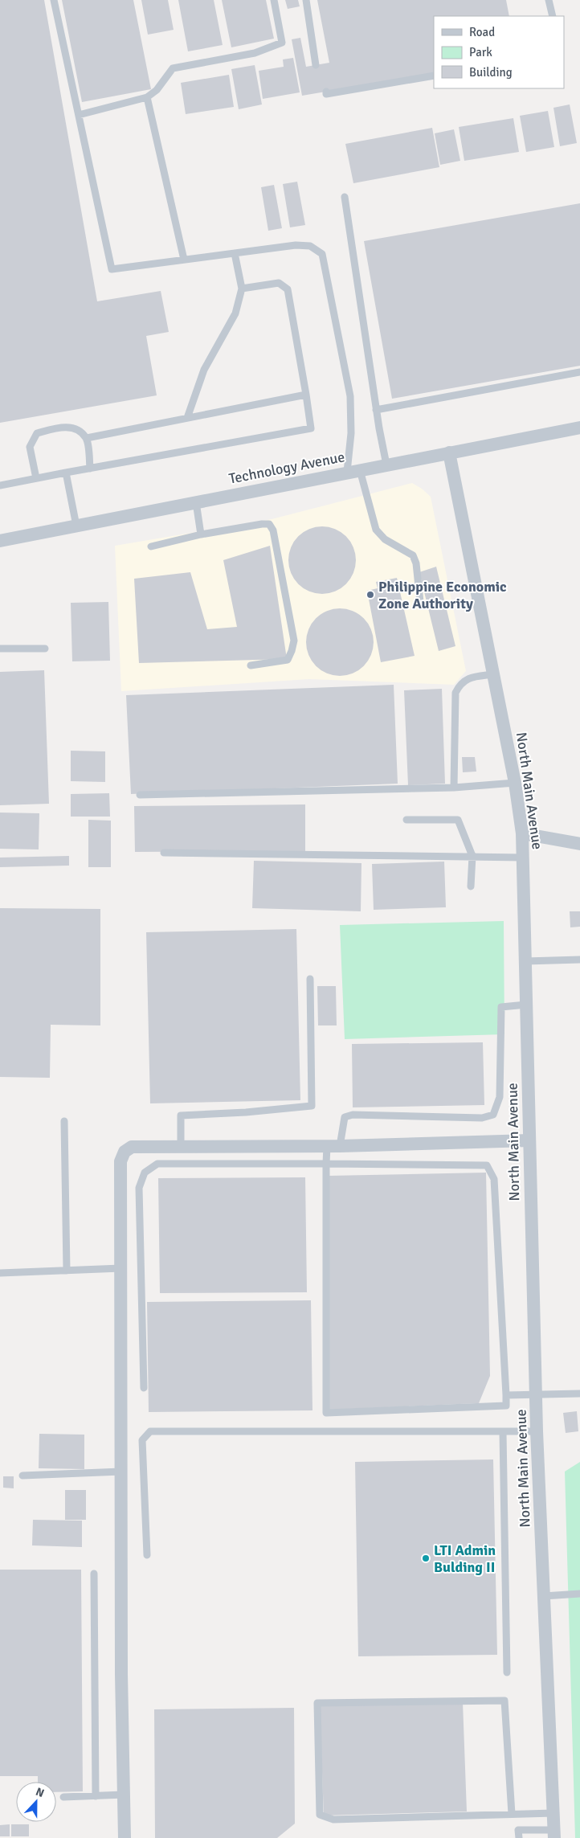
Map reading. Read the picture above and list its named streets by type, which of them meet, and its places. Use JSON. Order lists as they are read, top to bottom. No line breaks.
{"streets":{"street":["Technology Avenue","North Main Avenue"]},"crossings":[["Technology Avenue","North Main Avenue"]],"places":["Philippine Economic Zone Authority","LTI Admin Bulding II"],"legend":["Road","Park","Building"],"north":"top"}
